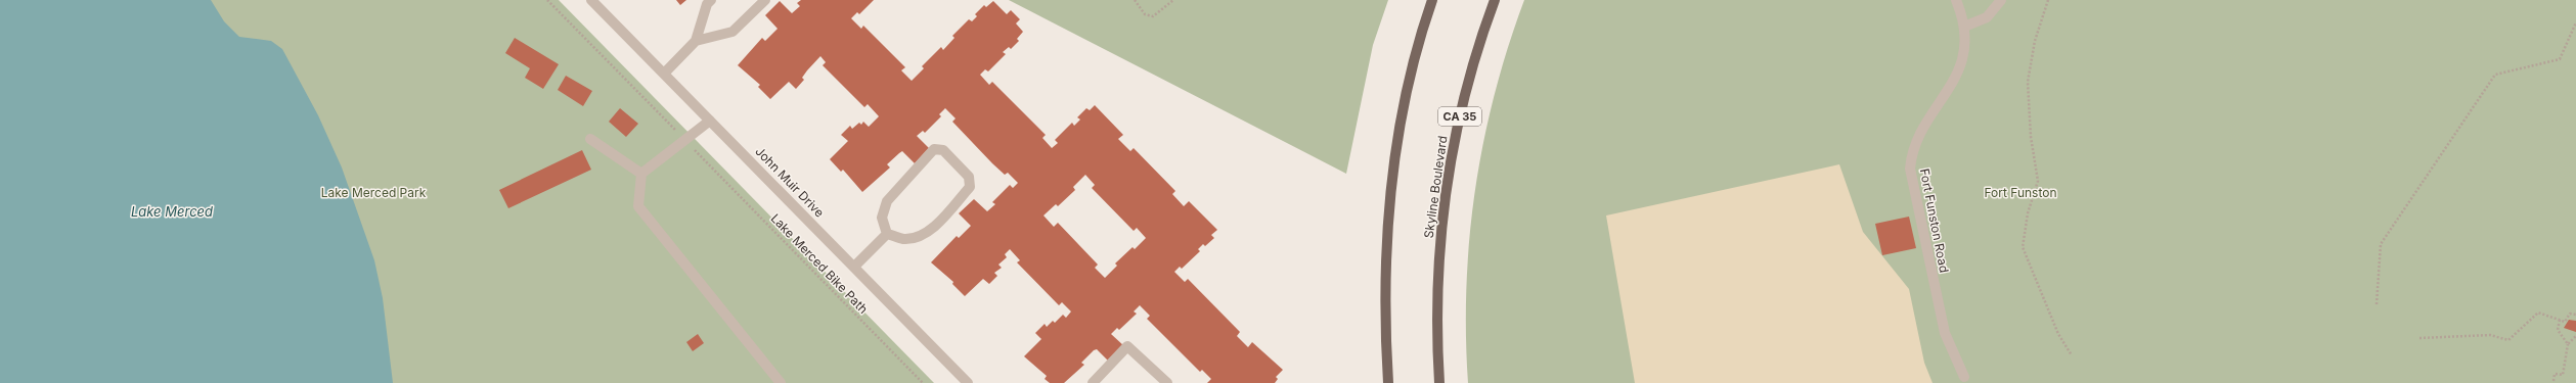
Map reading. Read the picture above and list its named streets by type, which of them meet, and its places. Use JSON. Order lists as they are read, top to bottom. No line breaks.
{"streets":{"main road":["CA 35","Skyline Boulevard"],"street":["John Muir Drive","Fort Funston Road"],"path":["Lake Merced Bike Path"]},"water":["Lake Merced"],"parks":["Lake Merced Park","Fort Funston"]}
